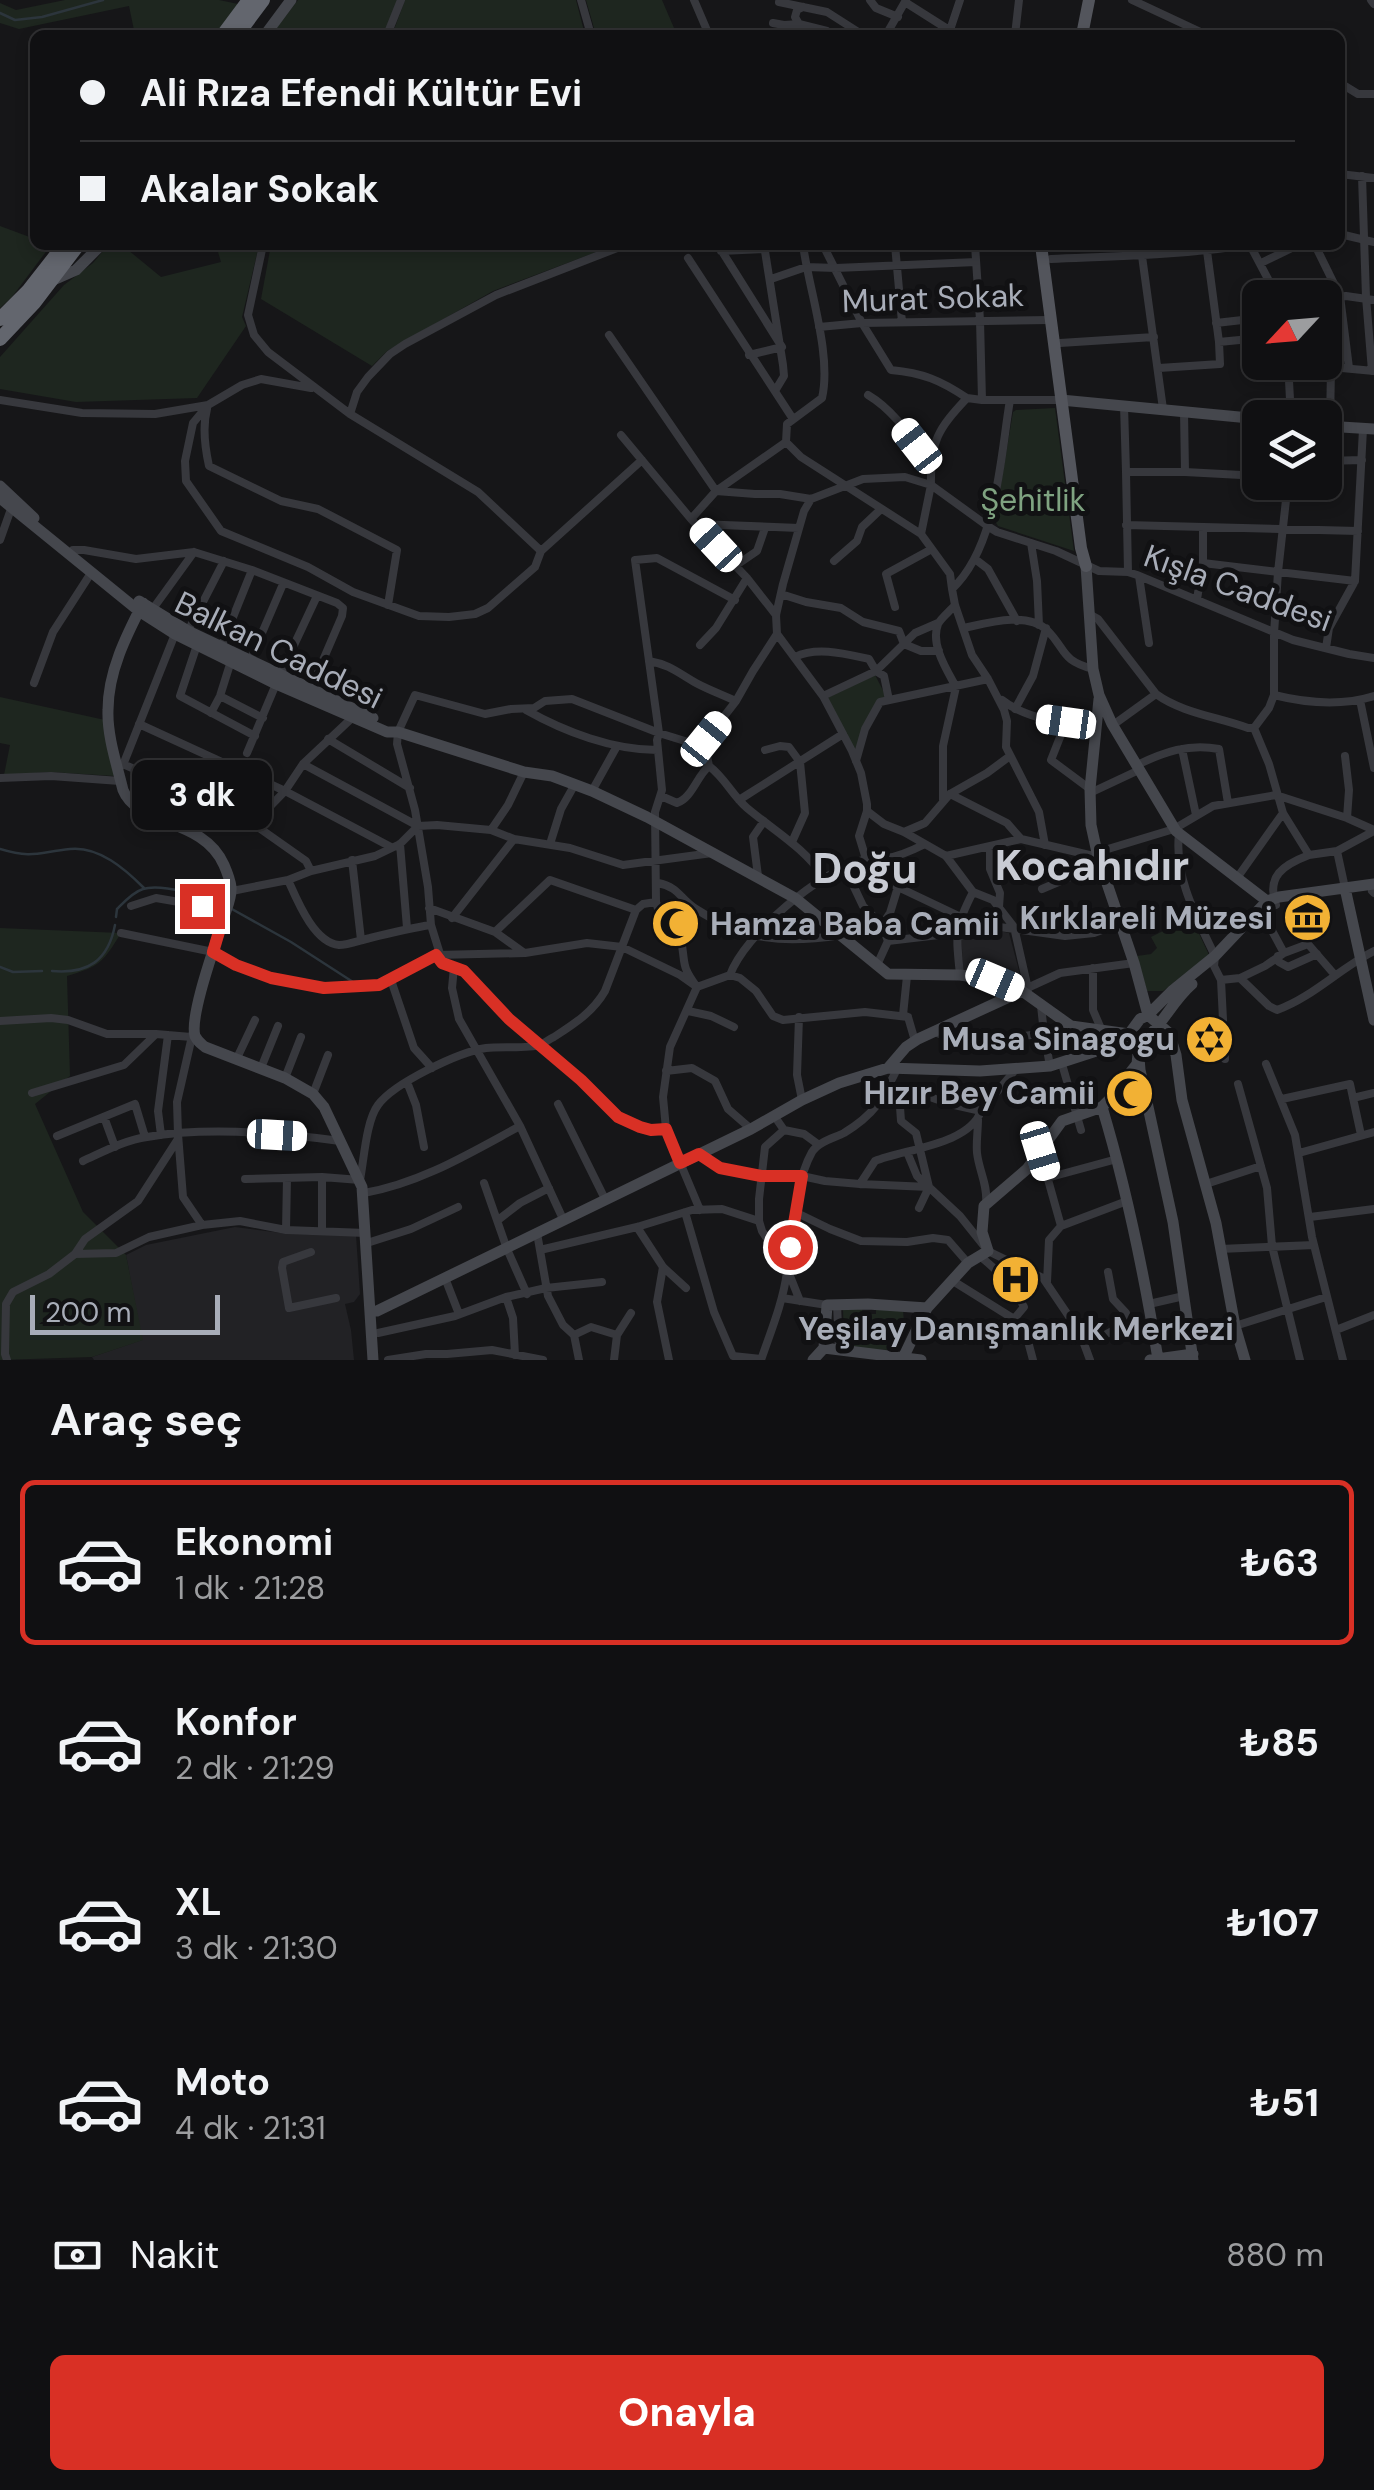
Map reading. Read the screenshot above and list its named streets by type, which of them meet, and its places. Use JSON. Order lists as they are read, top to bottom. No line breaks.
{"streets":{"street":["Murat Sokak","Kışla Caddesi","Balkan Caddesi"]},"districts":["Kocahıdır","Doğu"],"parks":["Şehitlik"],"places":{"museum":["Kırklareli Müzesi"],"mosque":["Hamza Baba Camii","Hızır Bey Camii"],"synagogue":["Musa Sinagogu"],"hospital":["Yeşilay Danışmanlık Merkezi"]},"scale_bar":"200 m","north":"bottom left","page":{"banner":["Ali Rıza Efendi Kültür Evi","Akalar Sokak"],"bubble":"3 dk","scale":"200 m","heading":"Araç seç","list":[{"name":"Ekonomi","note":"1 dk · 21:28","value":"₺63"},{"name":"Konfor","note":"2 dk · 21:29","value":"₺85"},{"name":"XL","note":"3 dk · 21:30","value":"₺107"},{"name":"Moto","note":"4 dk · 21:31","value":"₺51"}],"pay":["Nakit","880 m"],"buttons":"Onayla"}}
